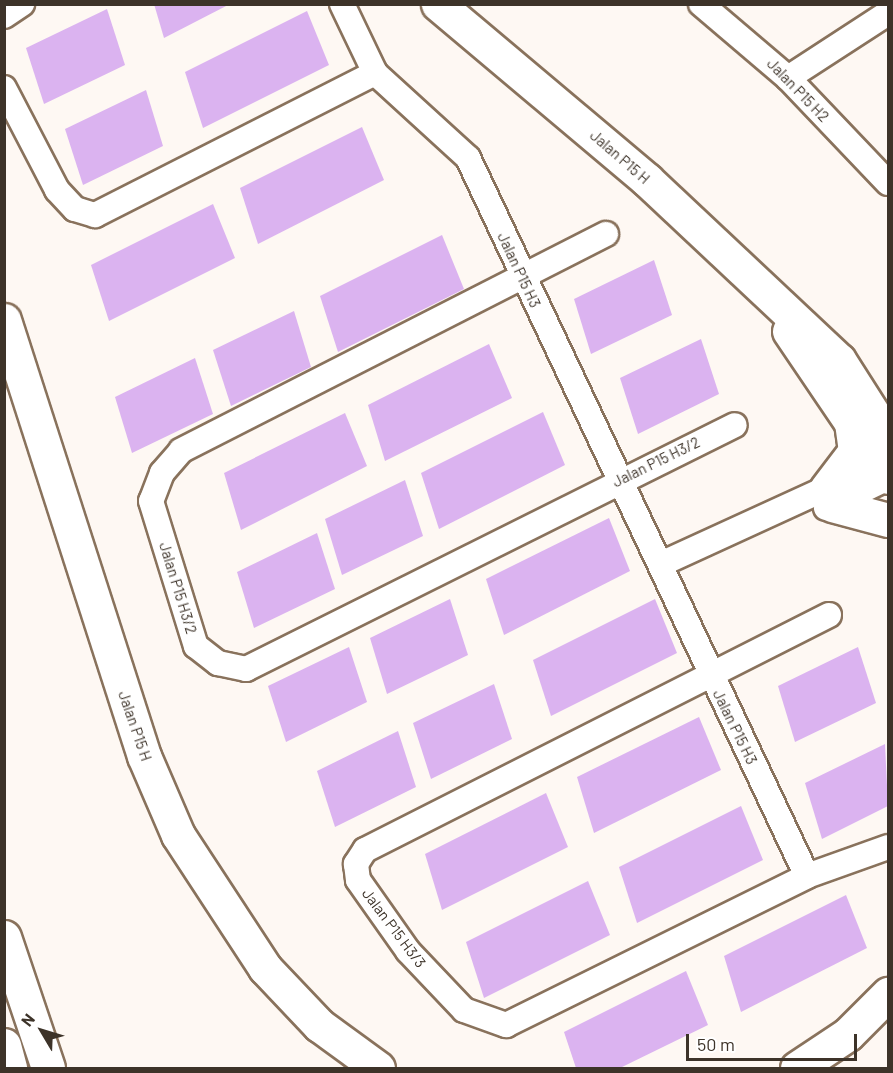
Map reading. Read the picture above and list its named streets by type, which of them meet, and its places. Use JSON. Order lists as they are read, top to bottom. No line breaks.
{"streets":{"street":["Jalan P15 H2","Jalan P15 H","Jalan P15 H3","Jalan P15 H3/2","Jalan P15 H3/3"]},"crossings":[["Jalan P15 H3","Jalan P15 H3/2"],["Jalan P15 H3","Jalan P15 H3/3"]],"scale_bar":"50 m","north":"top left"}
